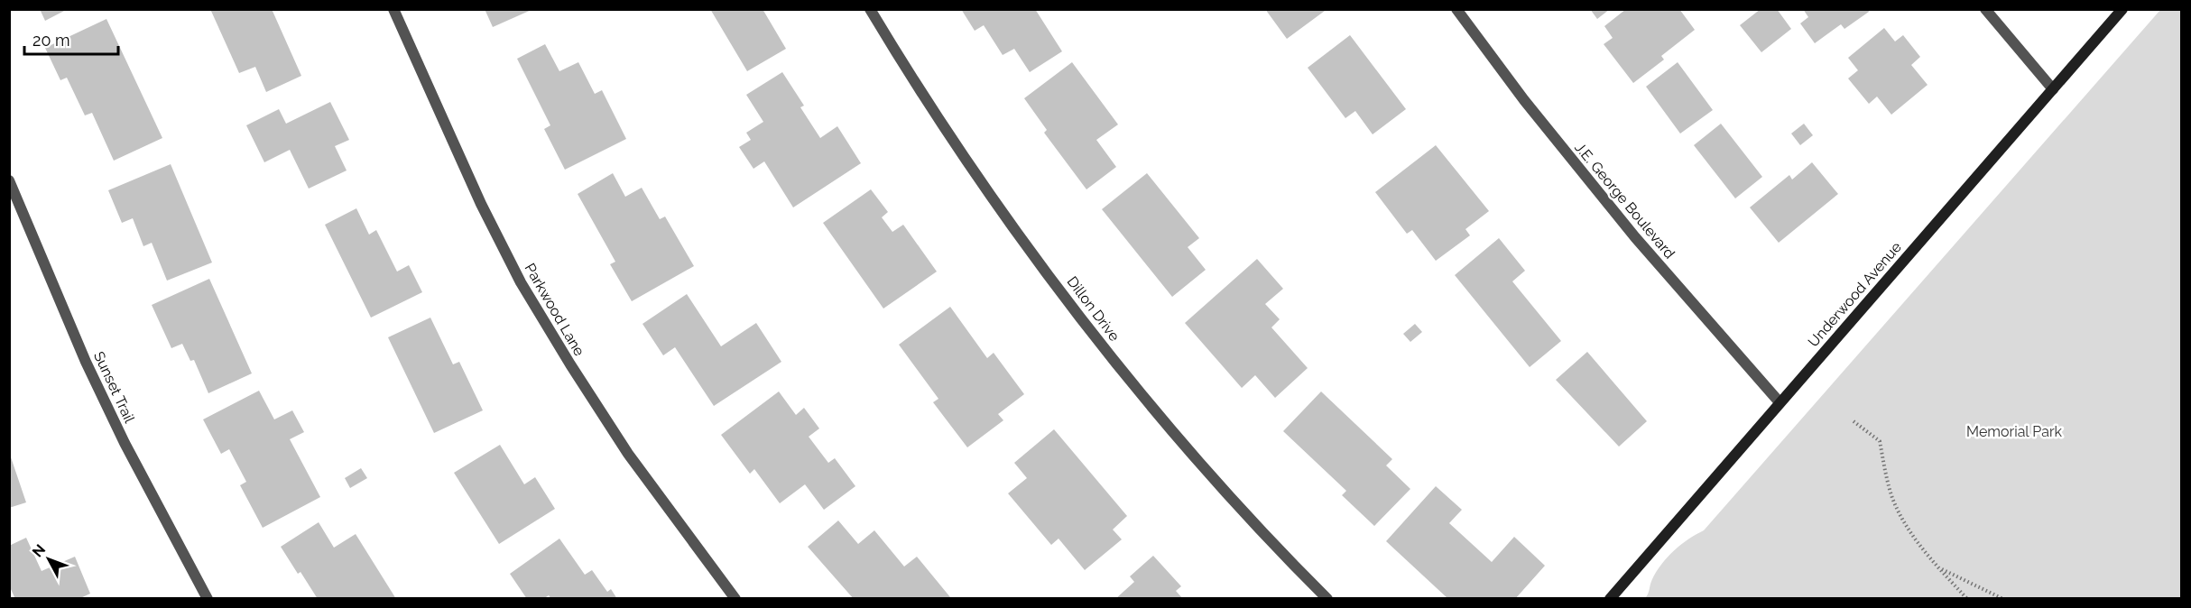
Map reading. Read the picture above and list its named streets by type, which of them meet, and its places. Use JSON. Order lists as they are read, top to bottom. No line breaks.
{"streets":{"main road":["Underwood Avenue"],"street":["J.E. George Boulevard","Dillon Drive","Parkwood Lane","Sunset Trail"]},"crossings":[["J.E. George Boulevard","Underwood Avenue"]],"parks":["Memorial Park"],"scale_bar":"20 m","north":"top left"}
